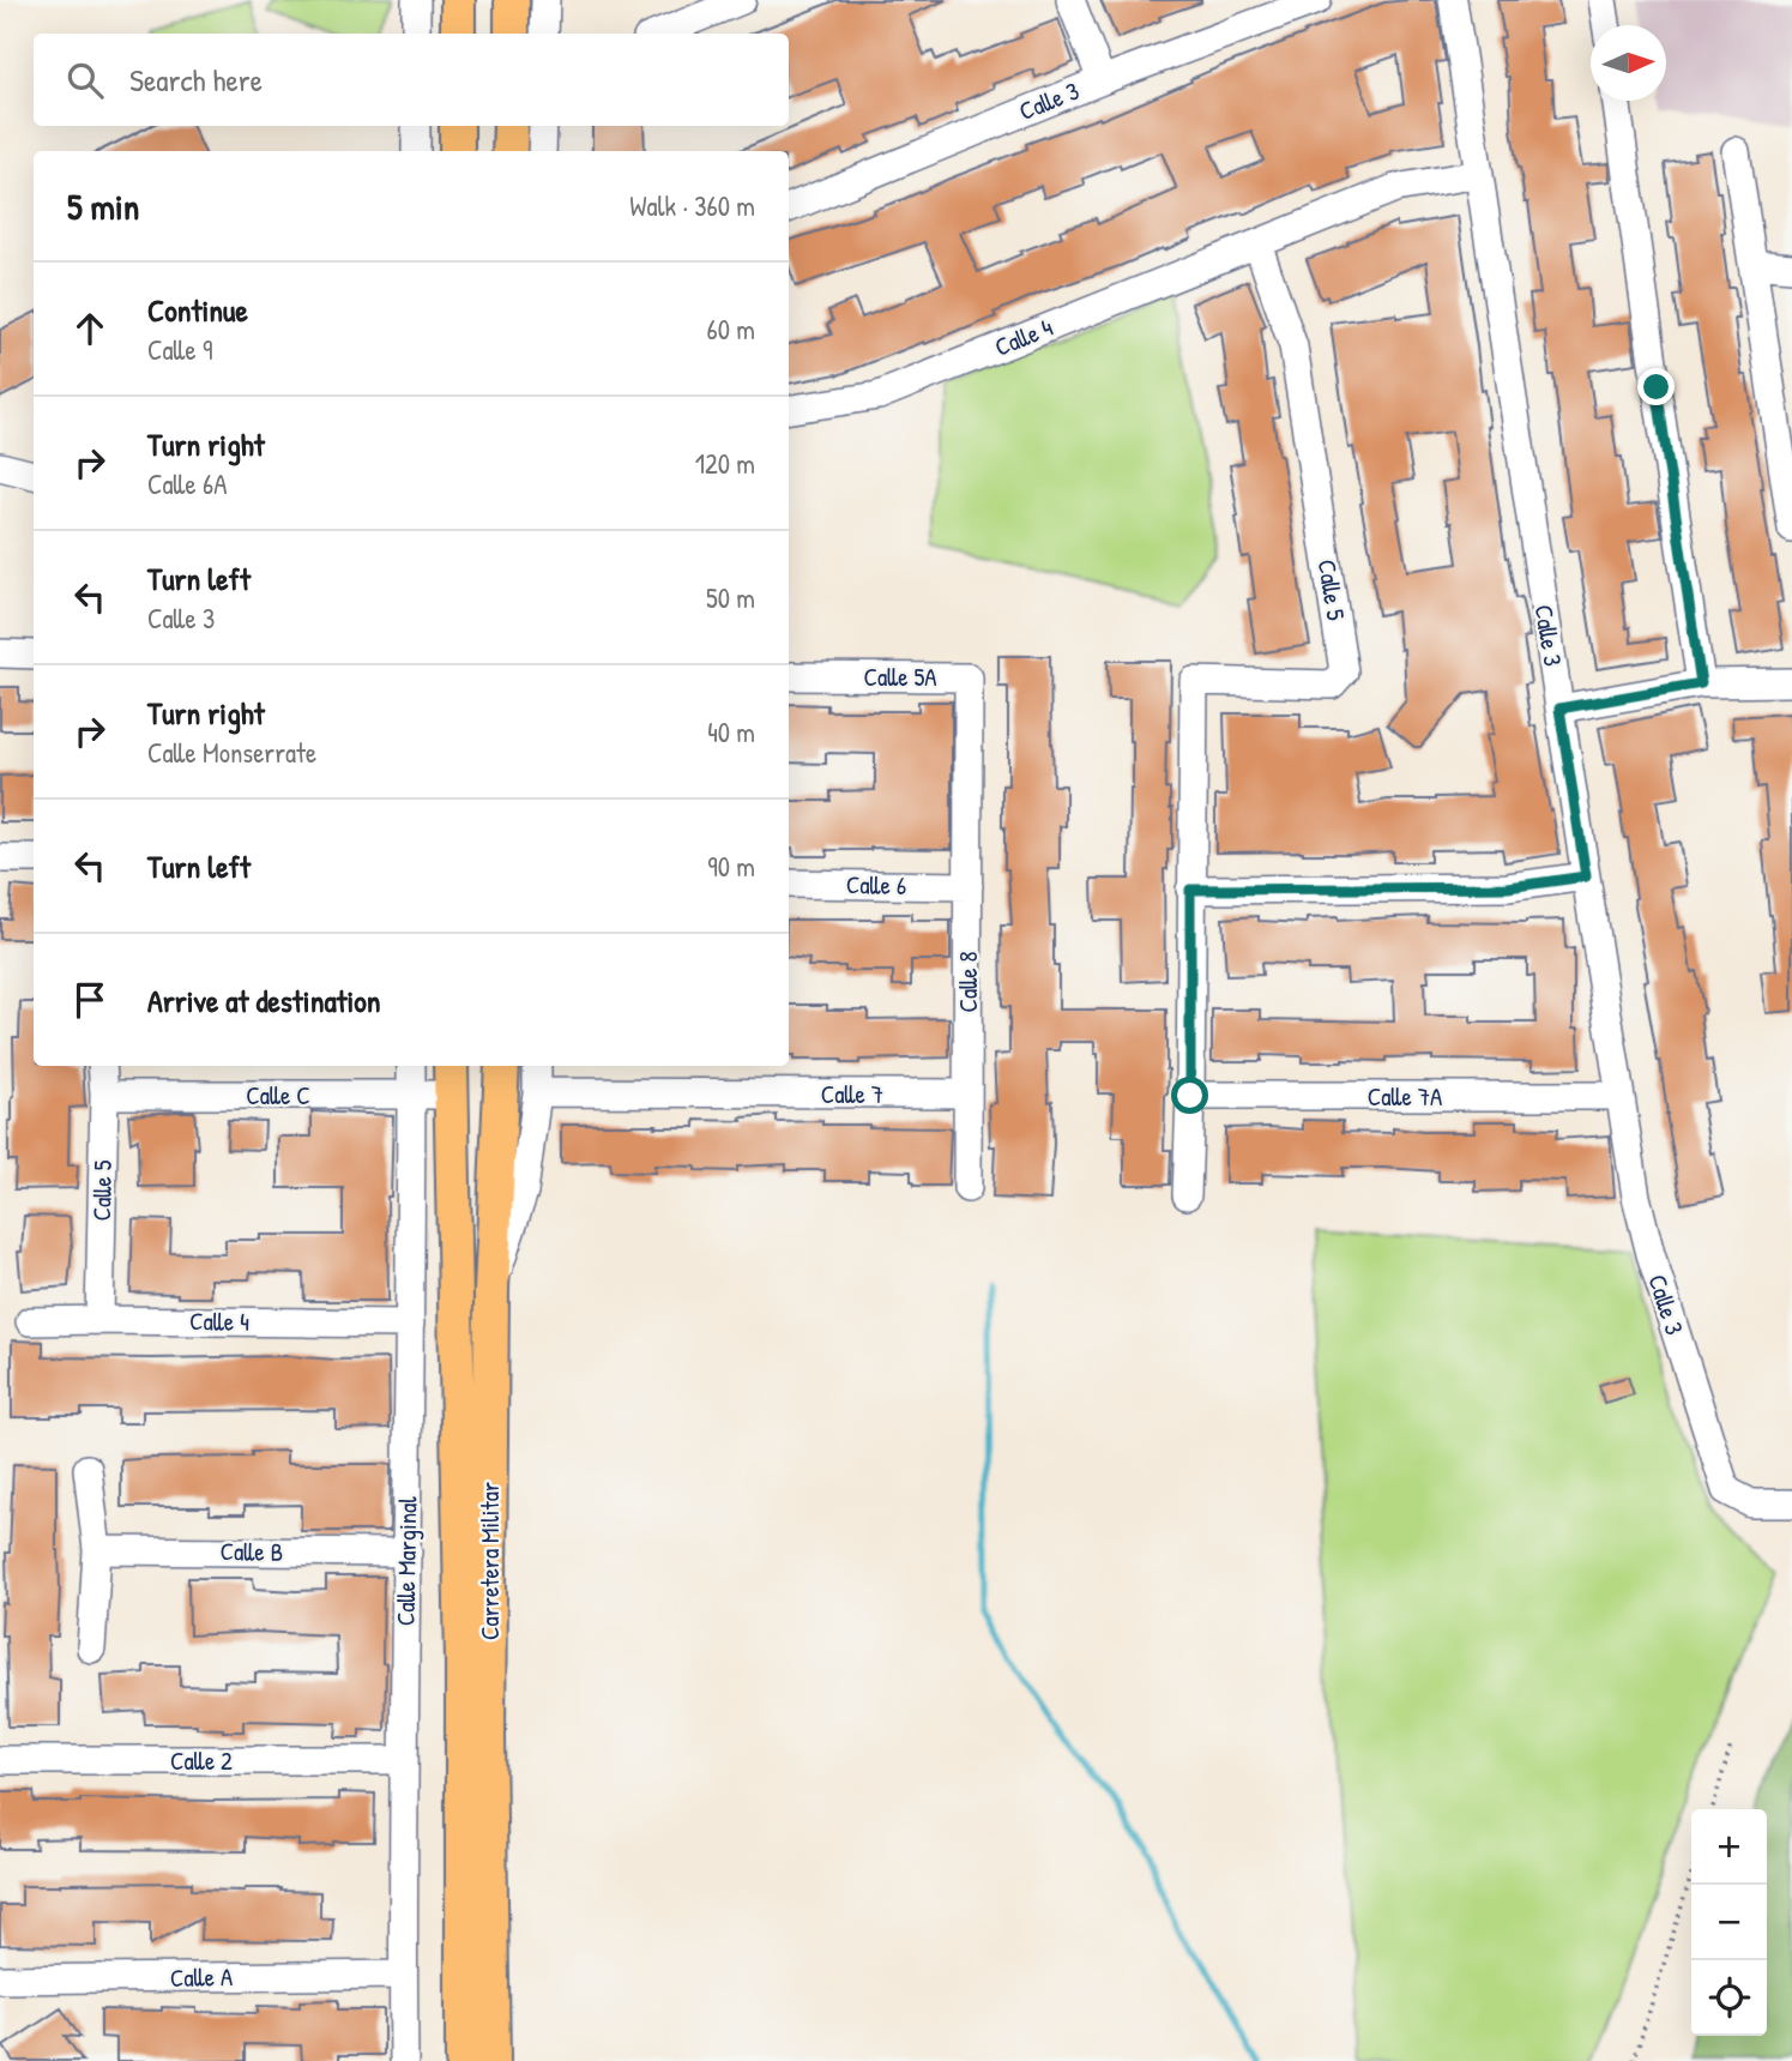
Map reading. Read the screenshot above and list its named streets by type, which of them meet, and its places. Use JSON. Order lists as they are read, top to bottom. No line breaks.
{"streets":{"main road":["Carretera Militar"],"street":["Calle 3","Calle 4","Calle 5","Calle 5A","Calle 6","Calle 8","Calle 7","Calle C","Calle 7A","Calle B","Calle Marginal","Calle 2","Calle A"]},"crossings":[["Calle 3","Calle 4"],["Calle 3","Calle 7A"],["Calle 4","Calle 5"],["Calle 4","Calle Marginal"],["Calle 5","Calle C"],["Calle 5A","Calle 8"],["Calle 6","Calle 8"],["Calle 8","Calle 7"],["Calle C","Calle Marginal"],["Calle C","Carretera Militar"],["Calle B","Calle Marginal"],["Calle Marginal","Calle 2"],["Calle Marginal","Calle A"]],"north":"right","page":{"search":"Search here","heading":["5 min","Walk · 360 m"],"list":[["Continue","Calle 9","60 m"],["Turn right","Calle 6A","120 m"],["Turn left","Calle 3","50 m"],["Turn right","Calle Monserrate","40 m"],["Turn left","90 m"],"Arrive at destination"],"map_buttons":["+","−"]}}
